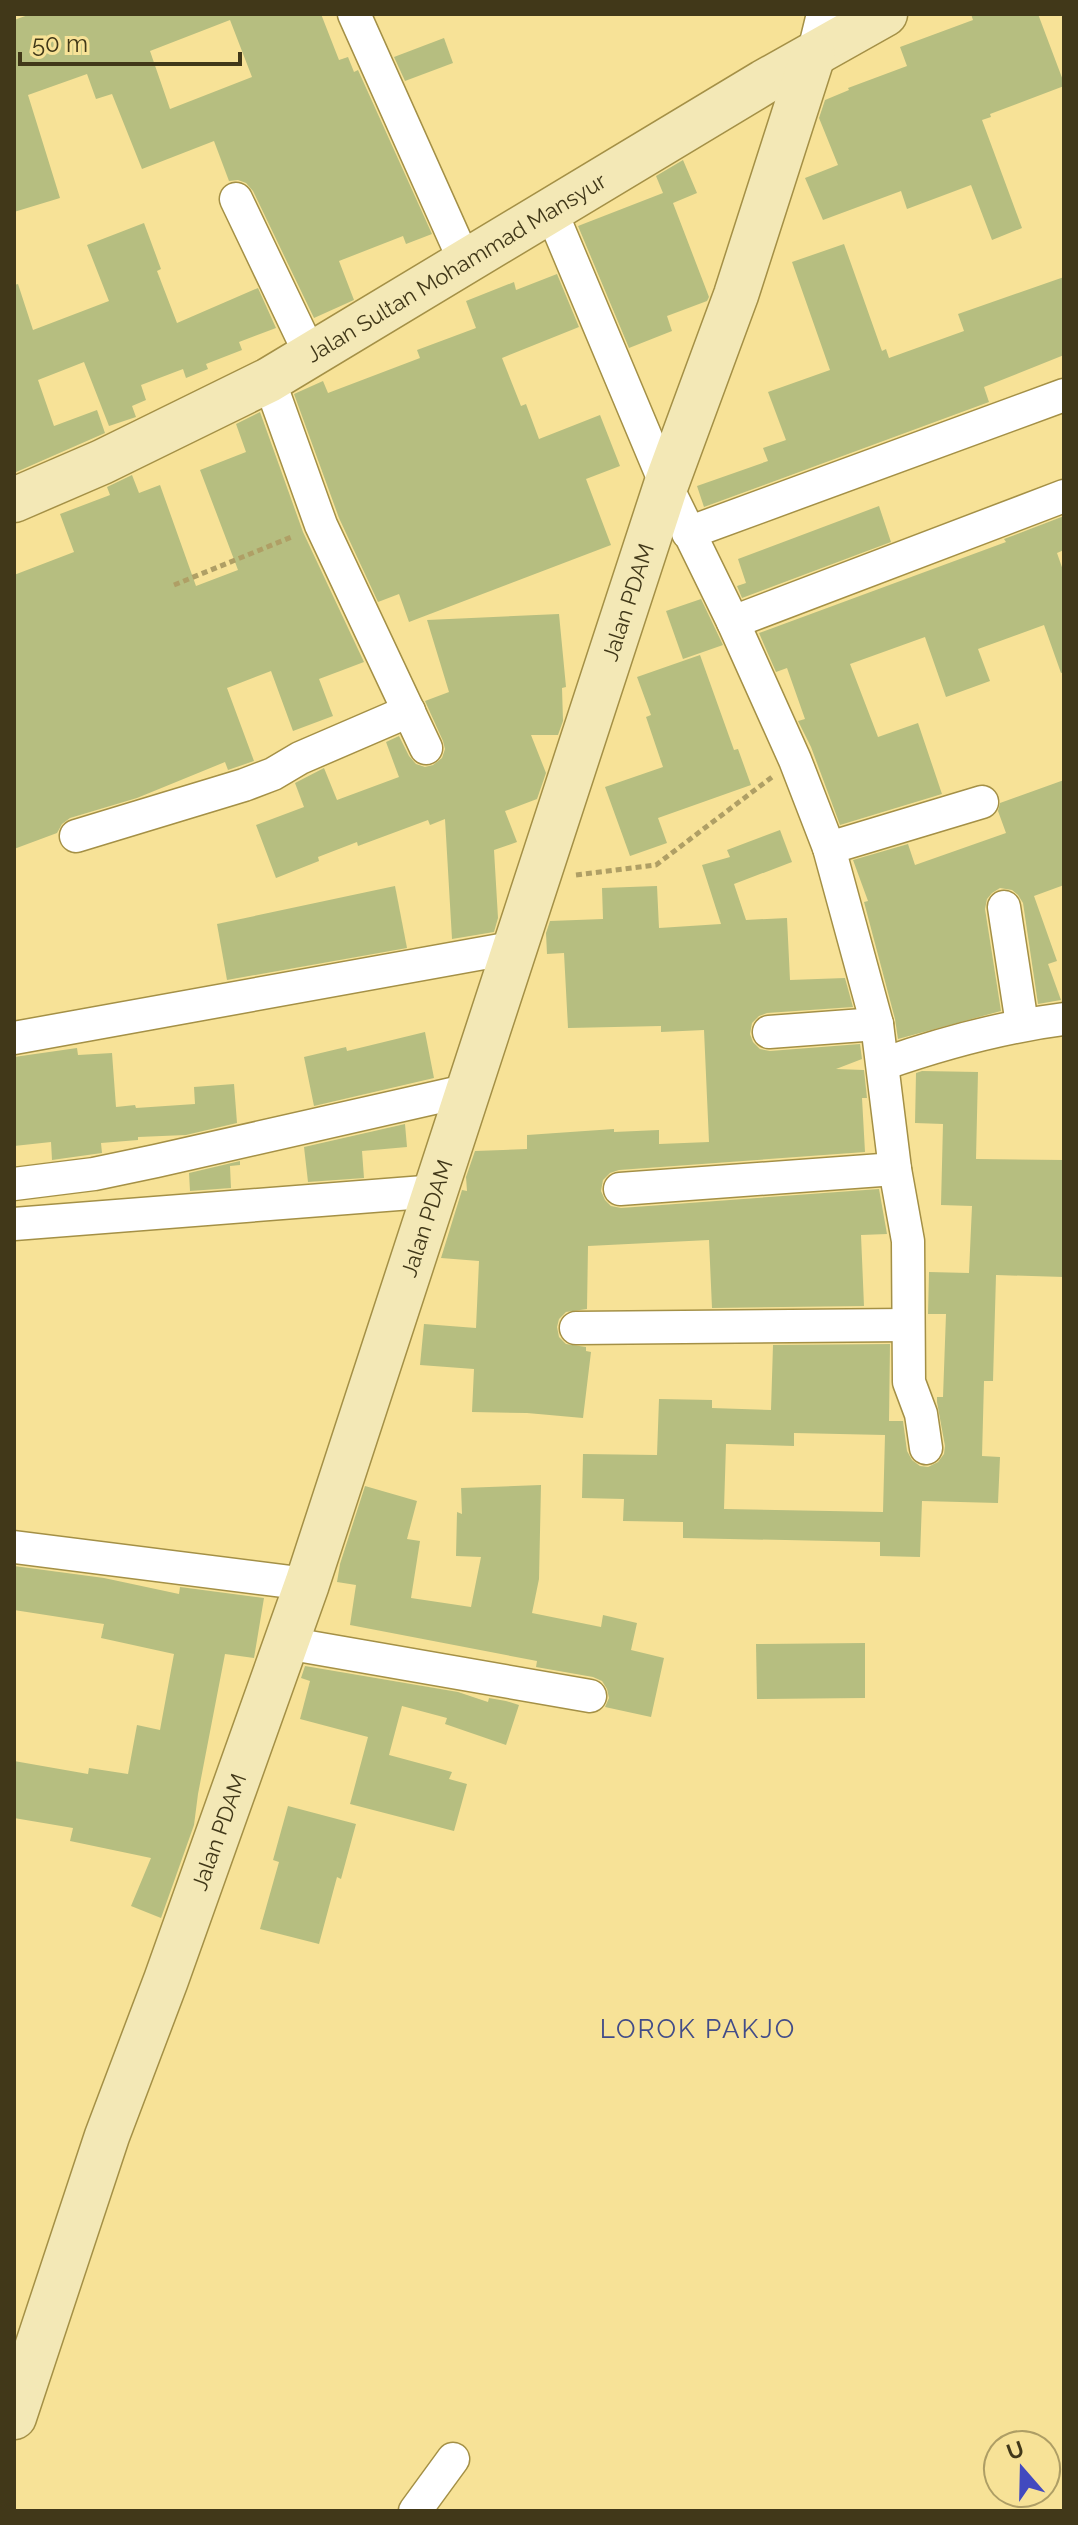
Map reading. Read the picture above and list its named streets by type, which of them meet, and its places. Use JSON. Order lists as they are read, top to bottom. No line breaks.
{"streets":{"street":["Jalan Sultan Mohammad Mansyur","Jalan PDAM"]},"crossings":[["Jalan Sultan Mohammad Mansyur","Jalan PDAM"]],"districts":["LOROK PAKJO"],"scale_bar":"50 m","north":"top"}
